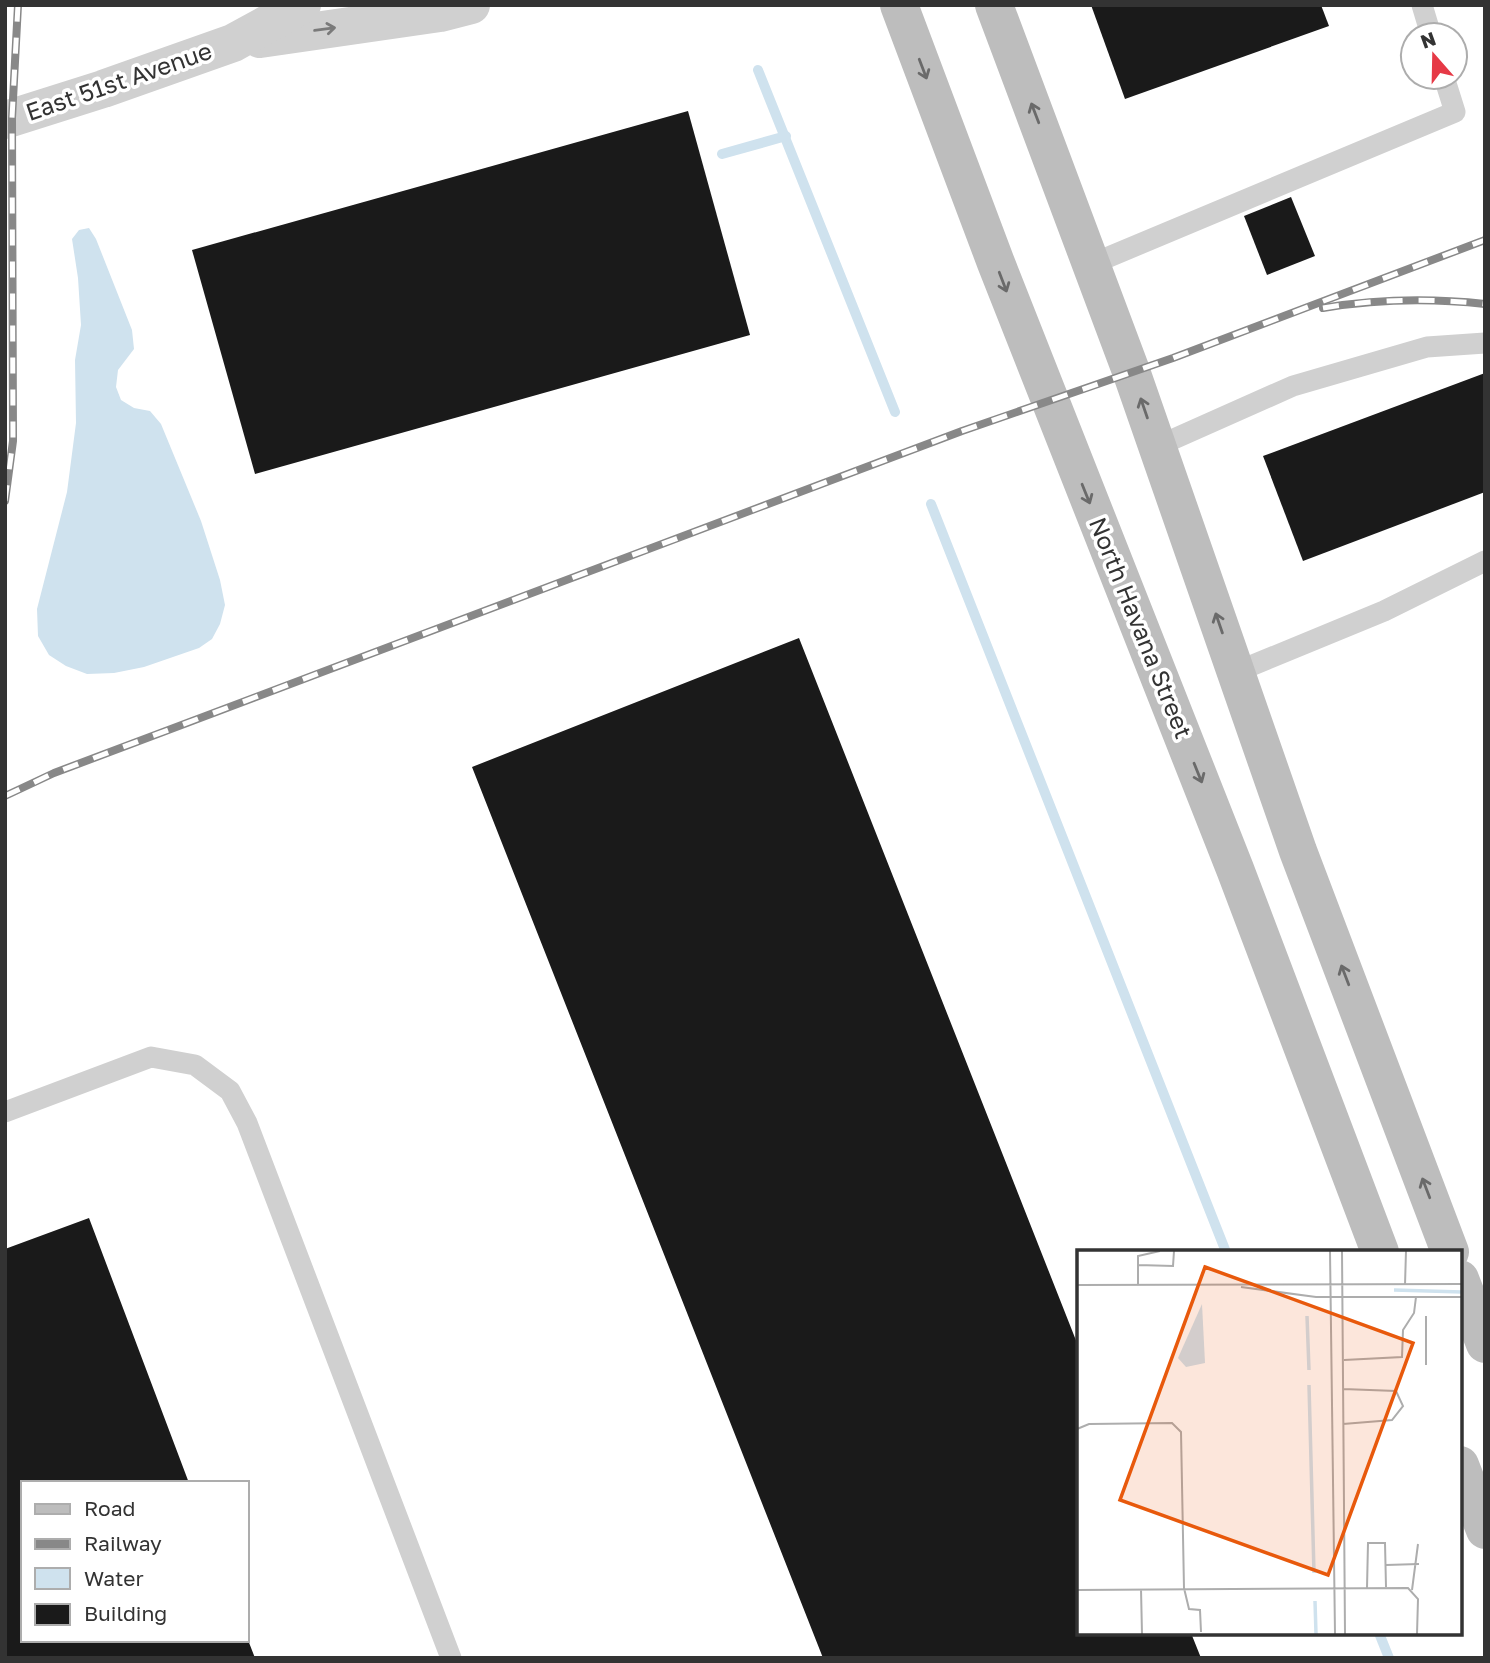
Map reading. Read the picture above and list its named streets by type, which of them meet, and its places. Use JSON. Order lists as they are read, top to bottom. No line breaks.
{"streets":{"main road":["North Havana Street"],"street":["East 51st Avenue"]},"legend":["Road","Railway","Water","Building"],"north":"top"}
